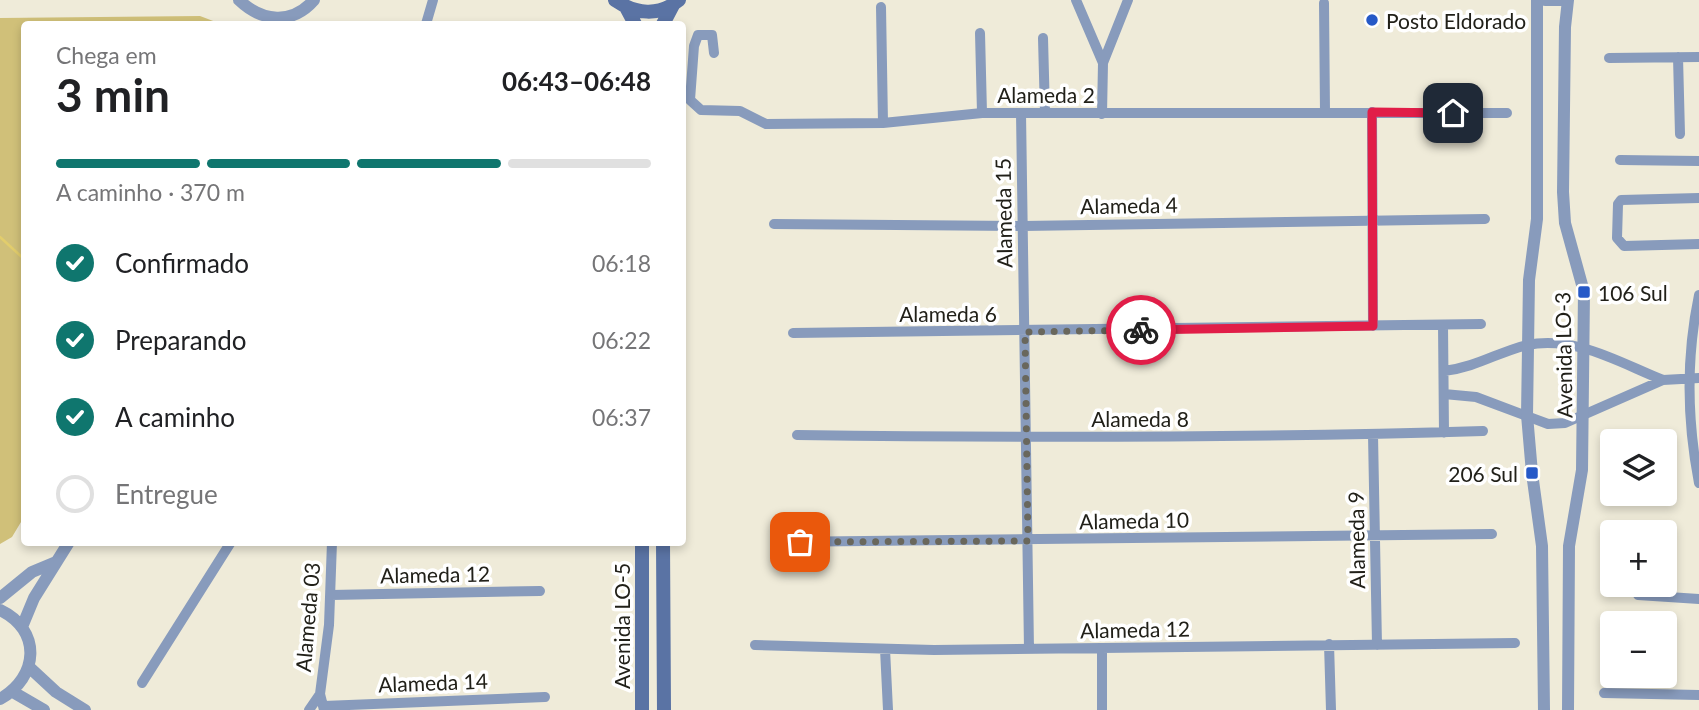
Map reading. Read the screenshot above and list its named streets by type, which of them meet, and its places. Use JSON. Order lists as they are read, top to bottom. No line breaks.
{"streets":{"main road":["Avenida LO-5"],"street":["Alameda 2","Alameda 4","Alameda 15","Alameda 6","Avenida LO-3","Alameda 8","Alameda 10","Alameda 9","Alameda 12","Alameda 03","Alameda 14"]},"crossings":[["Alameda 2","Alameda 15"],["Alameda 4","Alameda 15"],["Alameda 15","Alameda 6"],["Alameda 15","Alameda 8"],["Alameda 15","Alameda 10"],["Alameda 15","Alameda 12"],["Alameda 8","Alameda 9"],["Alameda 10","Alameda 9"],["Alameda 9","Alameda 12"],["Alameda 12","Alameda 03"]],"places":{"other":["Posto Eldorado"],"transit":["106 Sul","206 Sul"]},"page":{"heading":["3 min","Chega em","06:43–06:48"],"bar":"A caminho · 370 m","list":[["Confirmado","06:18"],["Preparando","06:22"],["A caminho","06:37"],"Entregue"],"map_buttons":["+","−"]}}
